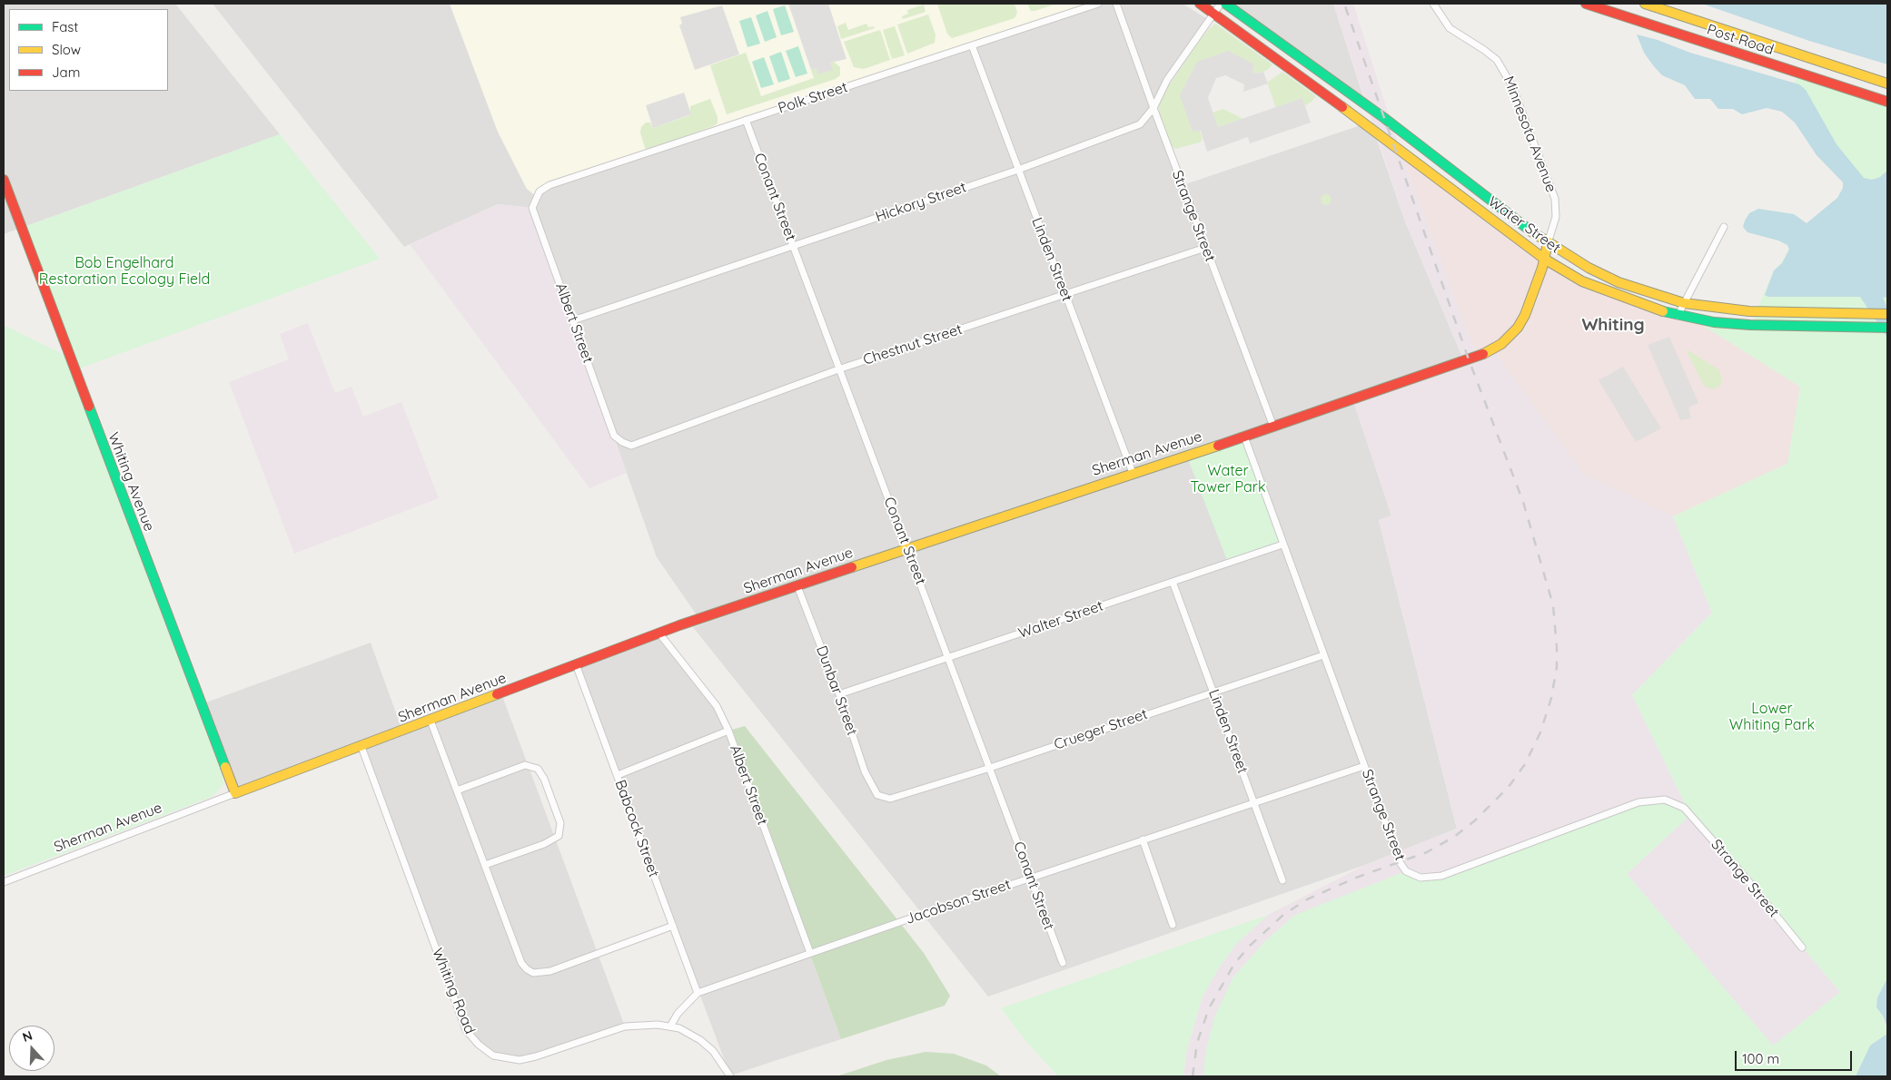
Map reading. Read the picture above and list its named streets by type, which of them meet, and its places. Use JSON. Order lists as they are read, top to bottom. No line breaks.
{"streets":{"main road":["Post Road","Water Street","Sherman Avenue","Whiting Avenue"],"street":["Polk Street","Minnesota Avenue","Conant Street","Hickory Street","Strange Street","Linden Street","Albert Street","Chestnut Street","Walter Street","Dunbar Street","Crueger Street","Babcock Street","Jacobson Street","Whiting Road"]},"crossings":[["Polk Street","Conant Street"],["Polk Street","Linden Street"],["Polk Street","Albert Street"],["Minnesota Avenue","Water Street"],["Minnesota Avenue","Sherman Avenue"],["Conant Street","Hickory Street"],["Conant Street","Chestnut Street"],["Conant Street","Sherman Avenue"],["Conant Street","Walter Street"],["Conant Street","Crueger Street"],["Conant Street","Jacobson Street"],["Hickory Street","Strange Street"],["Hickory Street","Water Street"],["Hickory Street","Linden Street"],["Hickory Street","Albert Street"],["Strange Street","Chestnut Street"],["Strange Street","Sherman Avenue"],["Strange Street","Walter Street"],["Strange Street","Crueger Street"],["Strange Street","Jacobson Street"],["Water Street","Sherman Avenue"],["Linden Street","Chestnut Street"],["Linden Street","Sherman Avenue"],["Linden Street","Walter Street"],["Linden Street","Crueger Street"],["Linden Street","Jacobson Street"],["Albert Street","Chestnut Street"],["Albert Street","Sherman Avenue"],["Albert Street","Jacobson Street"],["Sherman Avenue","Whiting Avenue"],["Sherman Avenue","Dunbar Street"],["Sherman Avenue","Babcock Street"],["Sherman Avenue","Whiting Road"],["Walter Street","Dunbar Street"],["Dunbar Street","Crueger Street"],["Babcock Street","Jacobson Street"],["Jacobson Street","Whiting Road"]],"districts":["Whiting"],"parks":["Bob Engelhard Restoration Ecology Field","Water Tower Park","Lower Whiting Park"],"legend":["Fast","Slow","Jam"],"scale_bar":"100 m","north":"top"}
